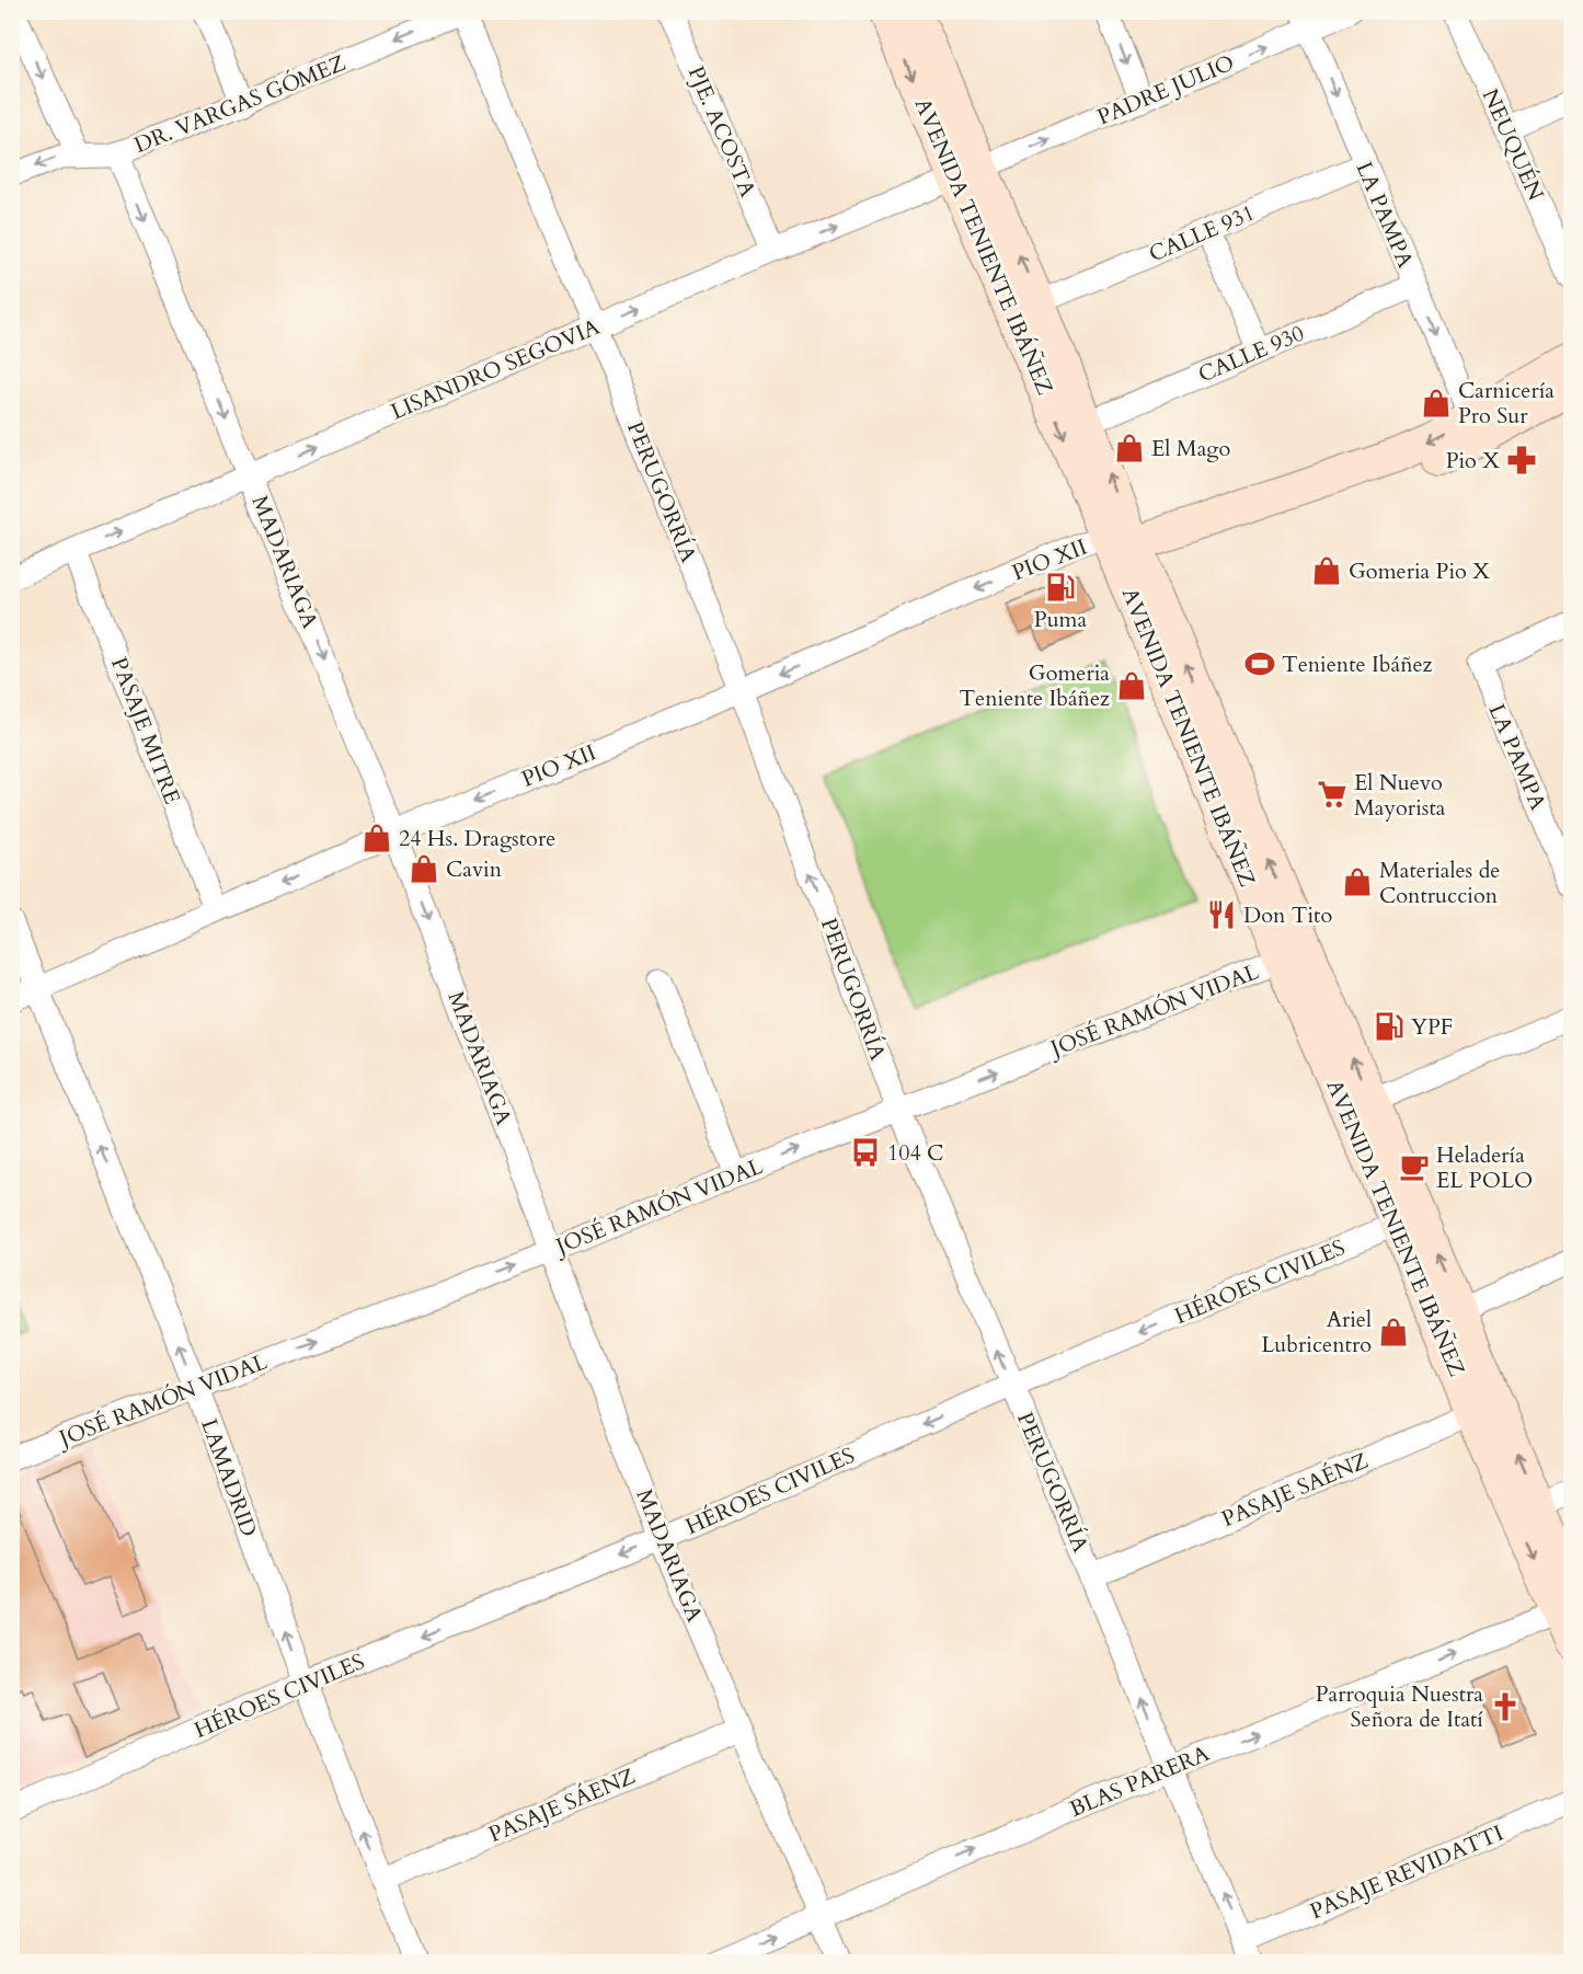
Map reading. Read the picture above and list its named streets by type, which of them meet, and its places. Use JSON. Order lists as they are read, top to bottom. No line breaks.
{"streets":{"main road":["AVENIDA TENIENTE IBÁÑEZ"],"street":["PADRE JULIO","DR. VARGAS GÓMEZ","PJE. ACOSTA","NEUQUÉN","LA PAMPA","CALLE 931","CALLE 930","LISANDRO SEGOVIA","PERUGORRÍA","PIO XII","MADARIAGA","PASAJE MITRE","JOSÉ RAMÓN VIDAL","HÉROES CIVILES","LAMADRID","PASAJE SAÉNZ","BLAS PARERA","PASAJE SÁENZ","PASAJE REVIDATTI"]},"crossings":[["PADRE JULIO","LA PAMPA"],["PADRE JULIO","AVENIDA TENIENTE IBÁÑEZ"],["PADRE JULIO","LISANDRO SEGOVIA"],["DR. VARGAS GÓMEZ","PERUGORRÍA"],["DR. VARGAS GÓMEZ","MADARIAGA"],["PJE. ACOSTA","LISANDRO SEGOVIA"],["LA PAMPA","CALLE 931"],["LA PAMPA","CALLE 930"],["CALLE 931","AVENIDA TENIENTE IBÁÑEZ"],["AVENIDA TENIENTE IBÁÑEZ","CALLE 930"],["AVENIDA TENIENTE IBÁÑEZ","LISANDRO SEGOVIA"],["AVENIDA TENIENTE IBÁÑEZ","PIO XII"],["AVENIDA TENIENTE IBÁÑEZ","JOSÉ RAMÓN VIDAL"],["AVENIDA TENIENTE IBÁÑEZ","HÉROES CIVILES"],["AVENIDA TENIENTE IBÁÑEZ","PASAJE SAÉNZ"],["AVENIDA TENIENTE IBÁÑEZ","BLAS PARERA"],["LISANDRO SEGOVIA","PERUGORRÍA"],["LISANDRO SEGOVIA","MADARIAGA"],["LISANDRO SEGOVIA","PASAJE MITRE"],["PERUGORRÍA","PIO XII"],["PERUGORRÍA","JOSÉ RAMÓN VIDAL"],["PERUGORRÍA","HÉROES CIVILES"],["PERUGORRÍA","PASAJE SAÉNZ"],["PERUGORRÍA","BLAS PARERA"],["PERUGORRÍA","PASAJE REVIDATTI"],["PIO XII","MADARIAGA"],["PIO XII","PASAJE MITRE"],["PIO XII","LAMADRID"],["MADARIAGA","JOSÉ RAMÓN VIDAL"],["MADARIAGA","HÉROES CIVILES"],["MADARIAGA","BLAS PARERA"],["MADARIAGA","PASAJE SÁENZ"],["JOSÉ RAMÓN VIDAL","LAMADRID"],["HÉROES CIVILES","LAMADRID"],["LAMADRID","PASAJE SÁENZ"]],"one_way":["PADRE JULIO","DR. VARGAS GÓMEZ","LA PAMPA","LISANDRO SEGOVIA","PERUGORRÍA","PIO XII","MADARIAGA","JOSÉ RAMÓN VIDAL","HÉROES CIVILES","LAMADRID","BLAS PARERA"],"places":{"shop":["Carnicería Pro Sur","El Mago","Gomeria Pio X","Gomeria Teniente Ibáñez","24 Hs. Dragstore","Cavin","Materiales de Contruccion","Ariel Lubricentro"],"pharmacy":["Pio X"],"fuel station":["Puma","YPF"],"sports":["Teniente Ibáñez"],"supermarket":["El Nuevo Mayorista"],"restaurant":["Don Tito"],"bus stop":["104 C"],"cafe":["Heladería EL POLO"],"church":["Parroquia Nuestra Señora de Itatí"]}}
